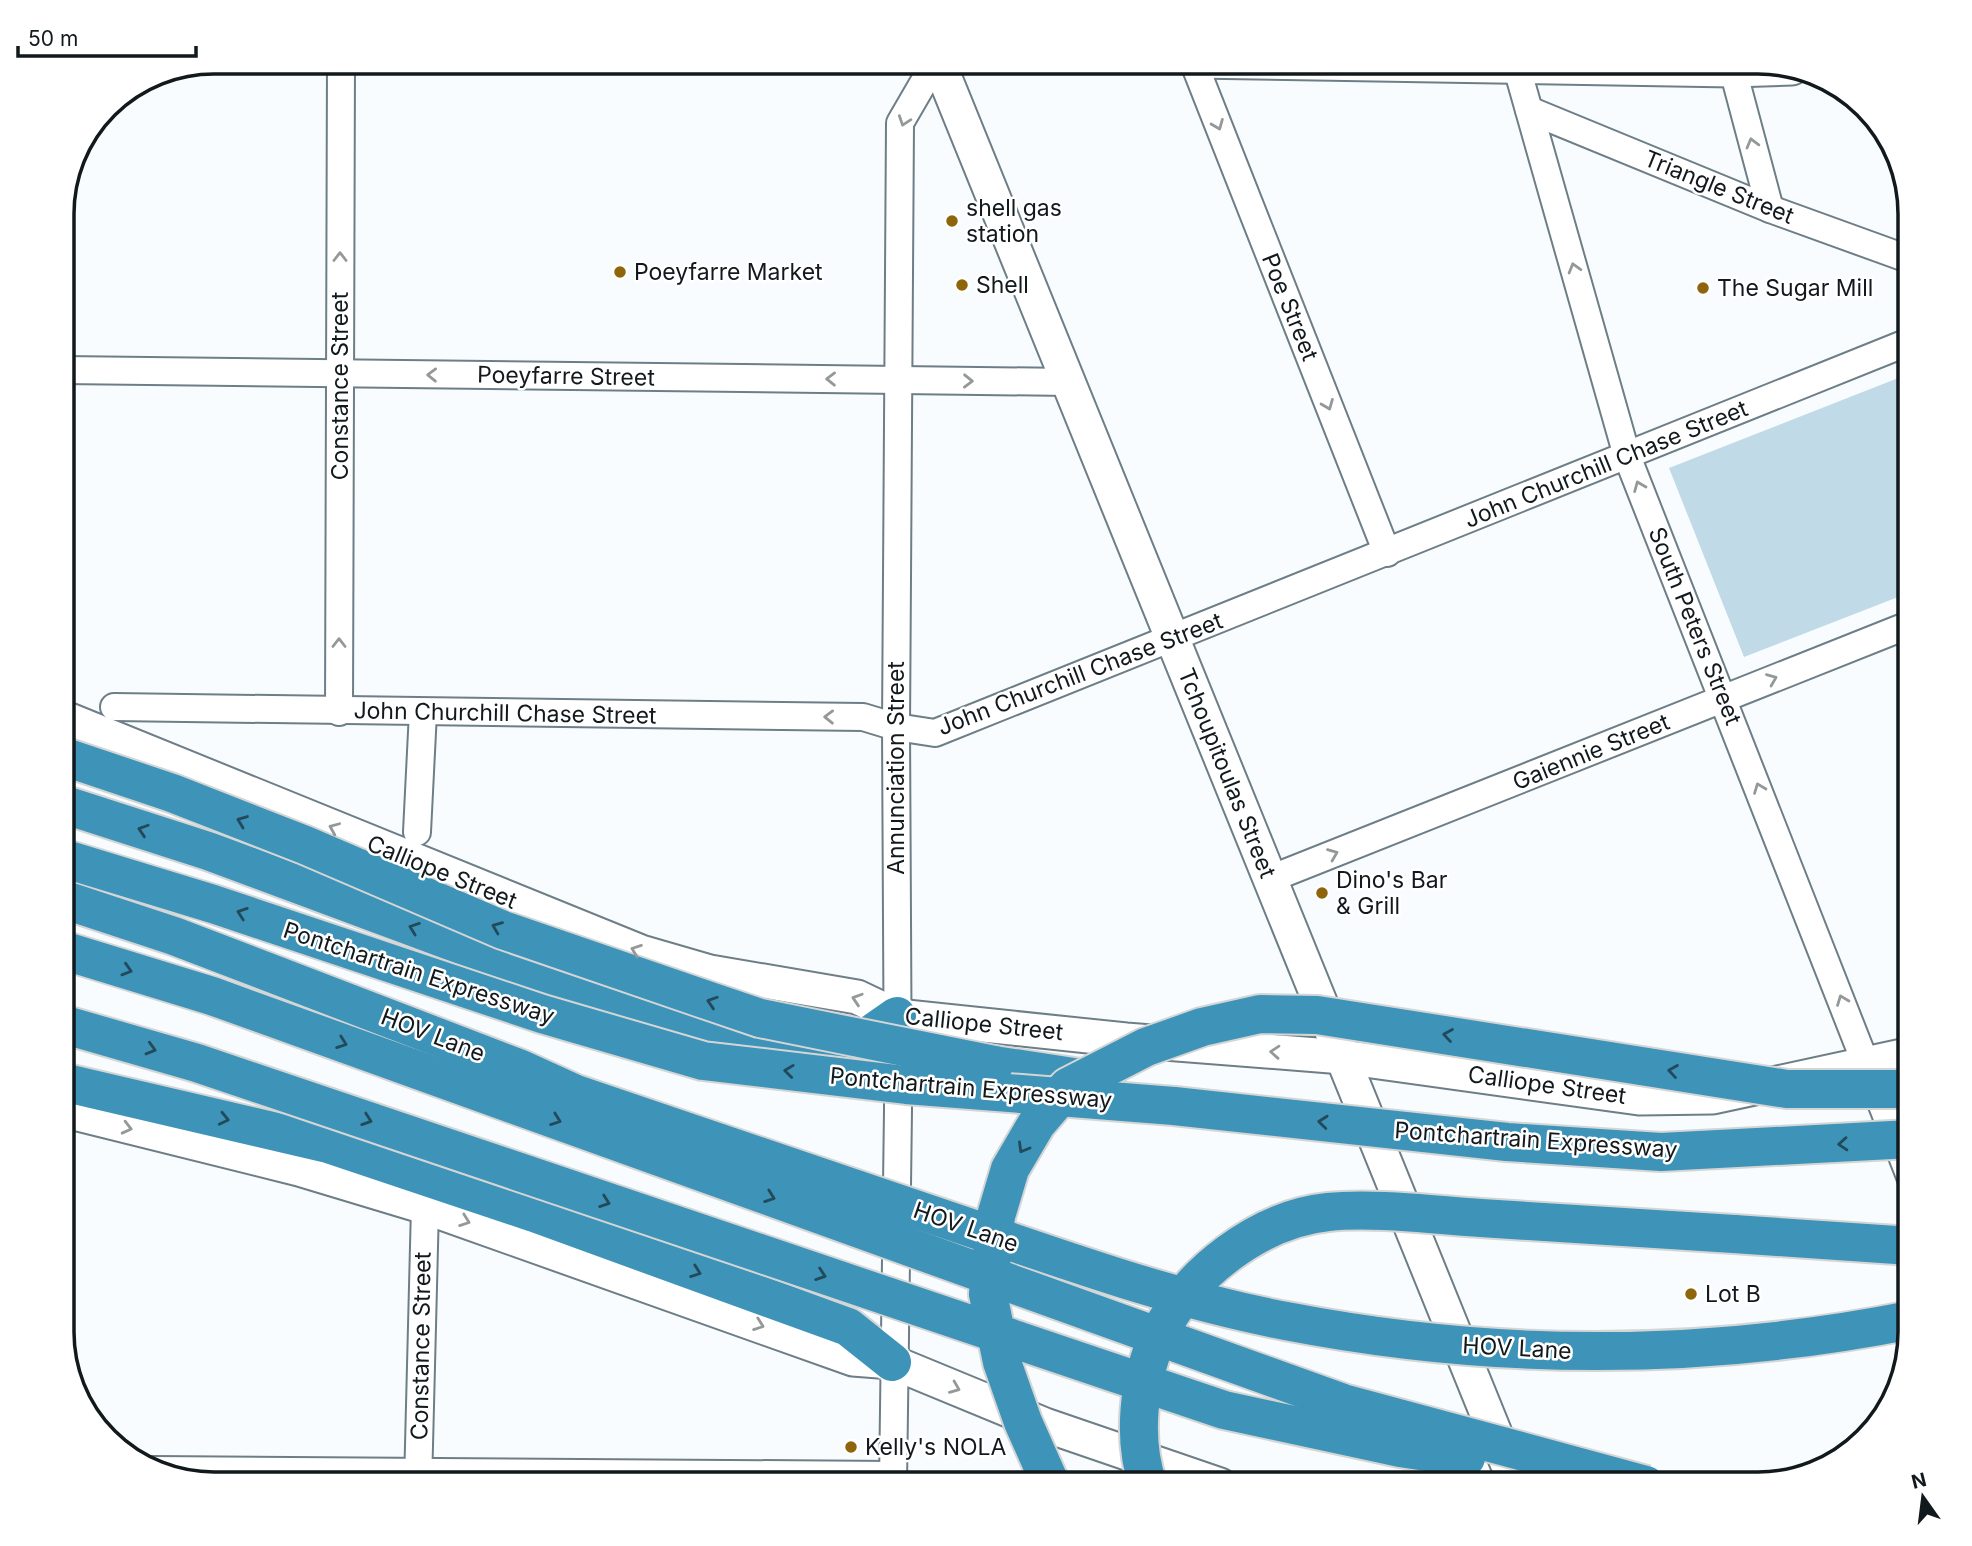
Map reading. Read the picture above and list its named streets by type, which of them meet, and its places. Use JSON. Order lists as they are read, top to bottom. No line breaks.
{"streets":{"highway":["Pontchartrain Expressway","HOV Lane"],"street":["Triangle Street","Poe Street","Poeyfarre Street","Constance Street","John Churchill Chase Street","South Peters Street","Gaiennie Street","Annunciation Street","Tchoupitoulas Street","Calliope Street"]},"crossings":[["Triangle Street","South Peters Street"],["Poe Street","John Churchill Chase Street"],["Poeyfarre Street","Constance Street"],["Poeyfarre Street","Annunciation Street"],["Poeyfarre Street","Tchoupitoulas Street"],["Constance Street","John Churchill Chase Street"],["John Churchill Chase Street","South Peters Street"],["John Churchill Chase Street","Annunciation Street"],["John Churchill Chase Street","Tchoupitoulas Street"],["South Peters Street","Gaiennie Street"],["South Peters Street","Calliope Street"],["Gaiennie Street","Tchoupitoulas Street"],["Annunciation Street","Calliope Street"],["Tchoupitoulas Street","Calliope Street"]],"one_way":["Poe Street","Constance Street","South Peters Street","Gaiennie Street","Calliope Street"],"places":["shell gas station","Poeyfarre Market","Shell","The Sugar Mill","Dino's Bar & Grill","Lot B","Kelly's NOLA"],"scale_bar":"50 m","north":"top"}
